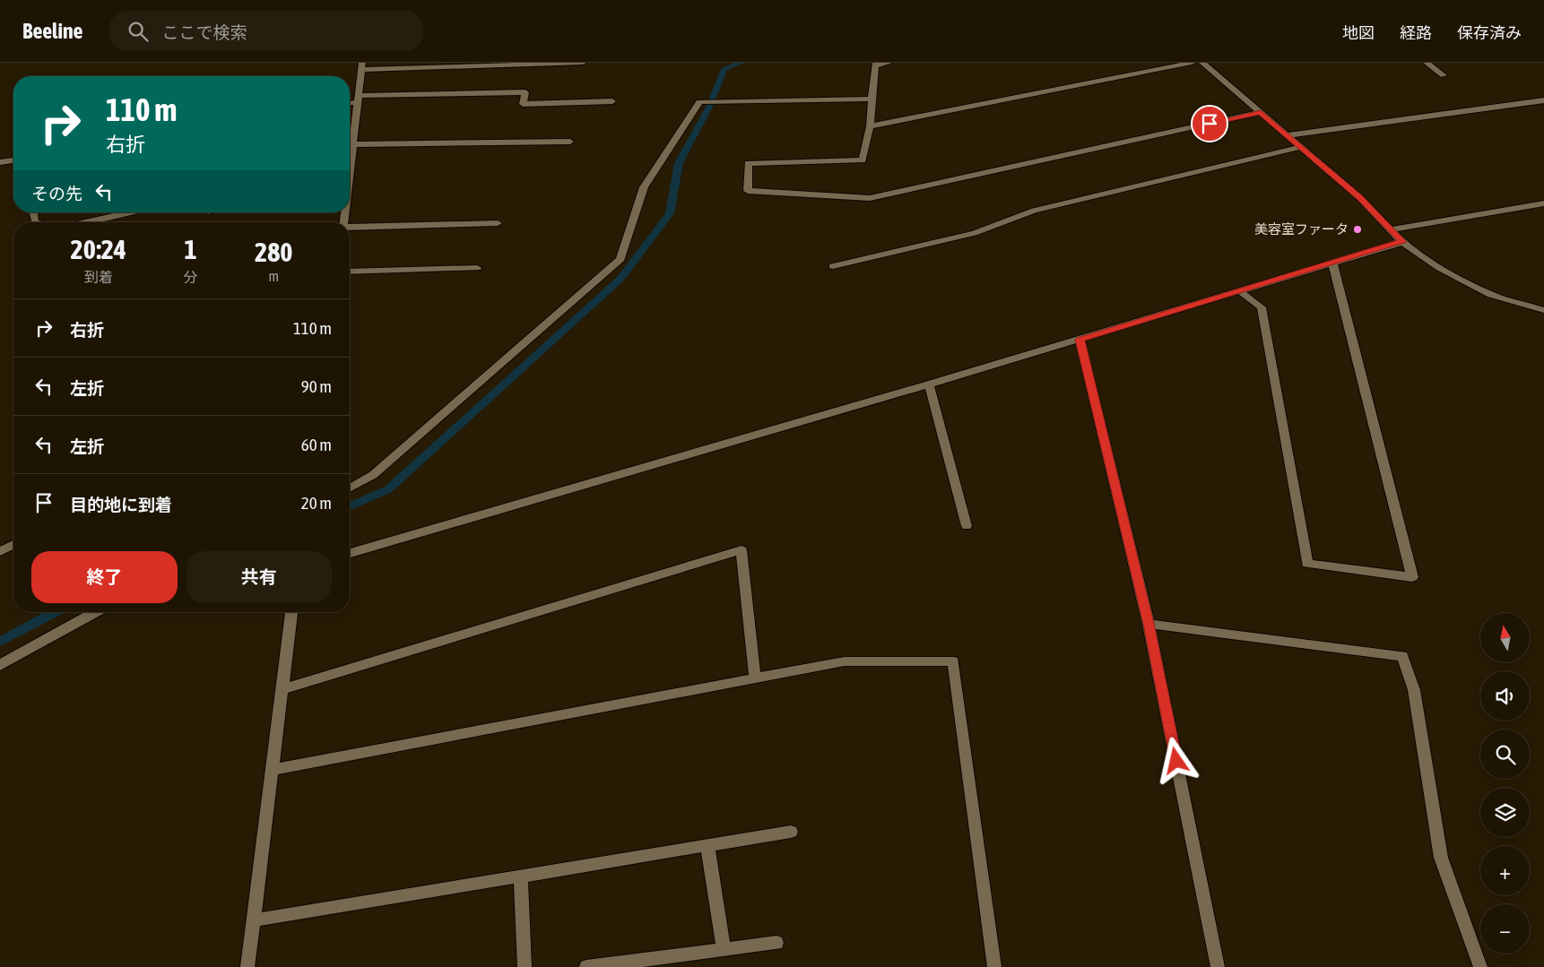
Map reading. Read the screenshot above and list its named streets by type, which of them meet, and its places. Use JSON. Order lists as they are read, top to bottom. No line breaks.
{"places":["美容室ファータ"],"north":"top","page":{"header":"Beeline","search":"ここで検索","nav":["地図","経路","保存済み"],"turn":["110 m","右折"],"then":"その先","eta":["20:24","到着","1","分","280","m"],"list":[{"name":"右折","value":"110 m"},{"name":"左折","value":"90 m"},{"name":"左折","value":"60 m"},{"name":"目的地に到着","value":"20 m"}],"buttons":["終了","共有"],"map_buttons":["+","−"]}}
